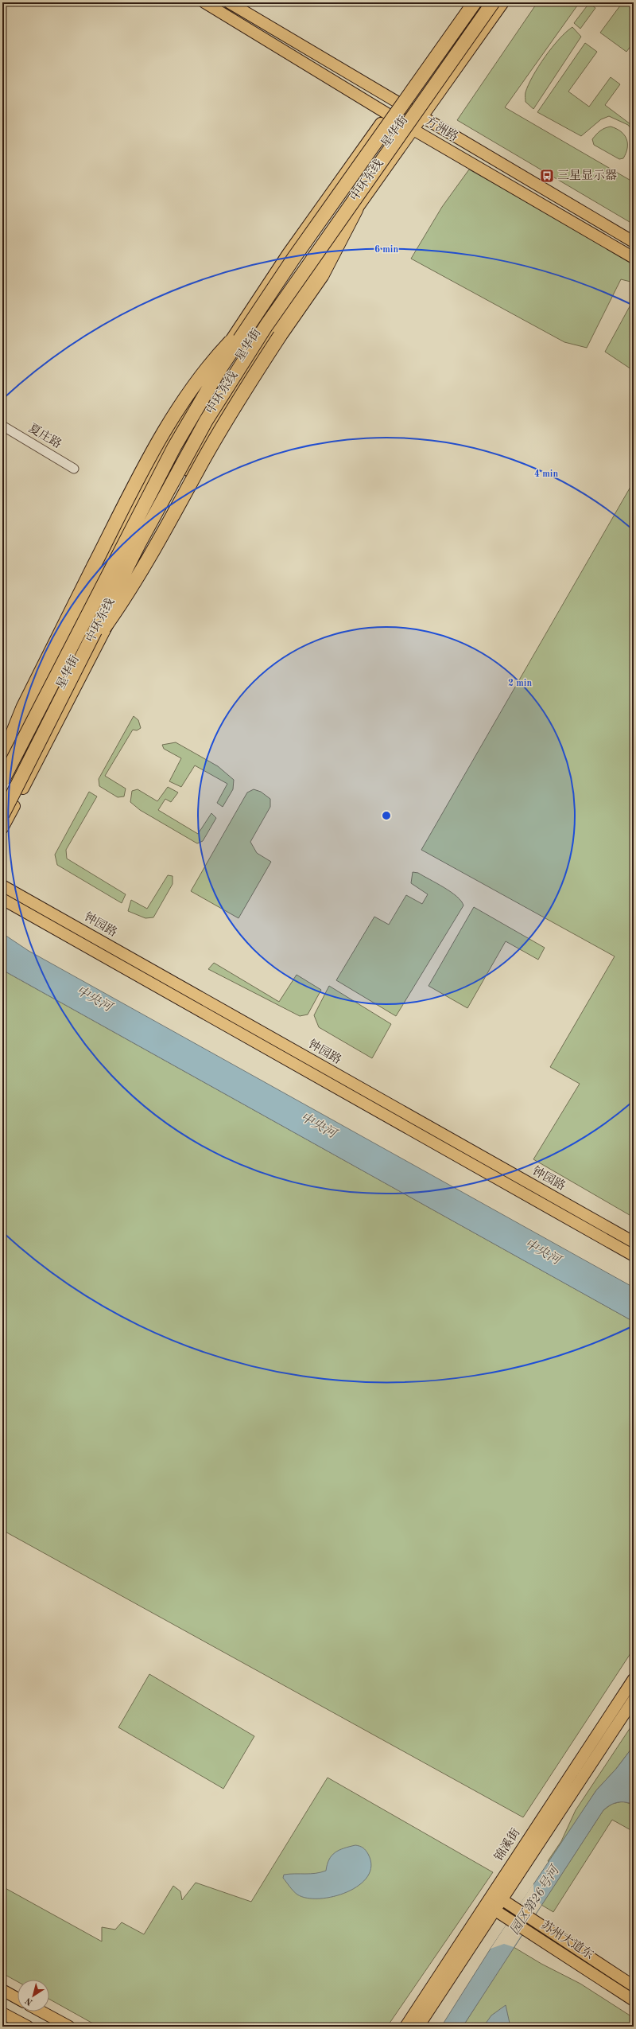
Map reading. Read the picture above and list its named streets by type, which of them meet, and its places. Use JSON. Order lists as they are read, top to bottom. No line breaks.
{"streets":{"highway":["中环东线"],"main road":["方洲路","星华街","钟园路","锦溪街","苏州大道东"],"street":["夏庄路"]},"crossings":[["方洲路","星华街"],["锦溪街","苏州大道东"]],"water":["中央河","园区第26号河"],"places":{"bus stop":["三星显示器"]},"north":"bottom left","rings":["6 min","4 min","2 min"]}
